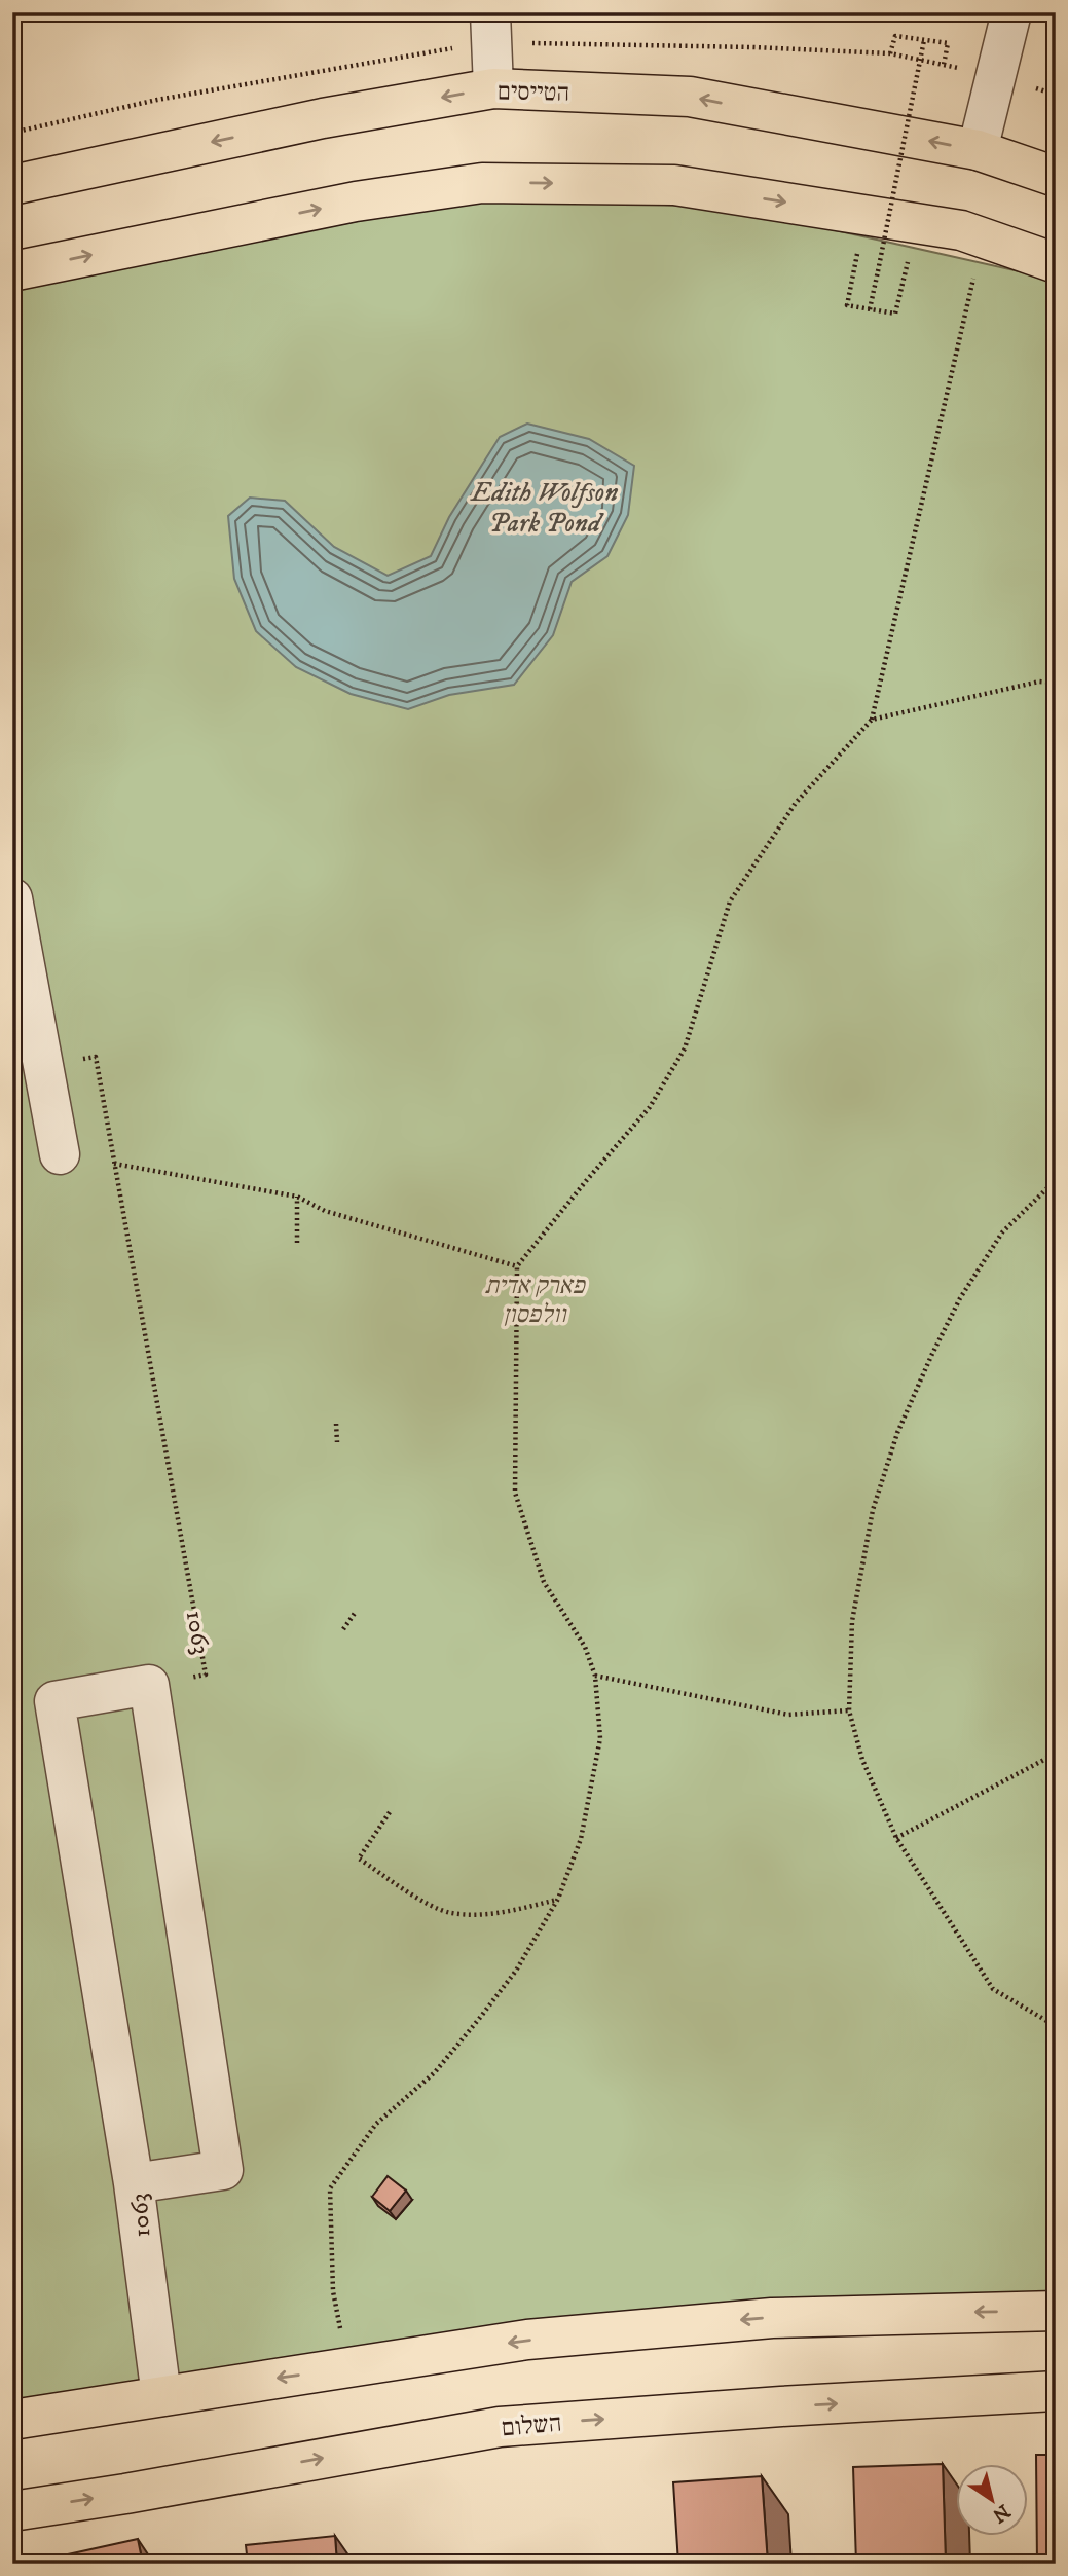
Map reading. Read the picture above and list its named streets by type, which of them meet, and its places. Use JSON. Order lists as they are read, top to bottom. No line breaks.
{"streets":{"main road":["הטייסים","השלום"],"street":["1063"]},"water":["Edith Wolfson Park Pond"],"parks":["פארק אדית וולפסון"],"north":"bottom right"}
